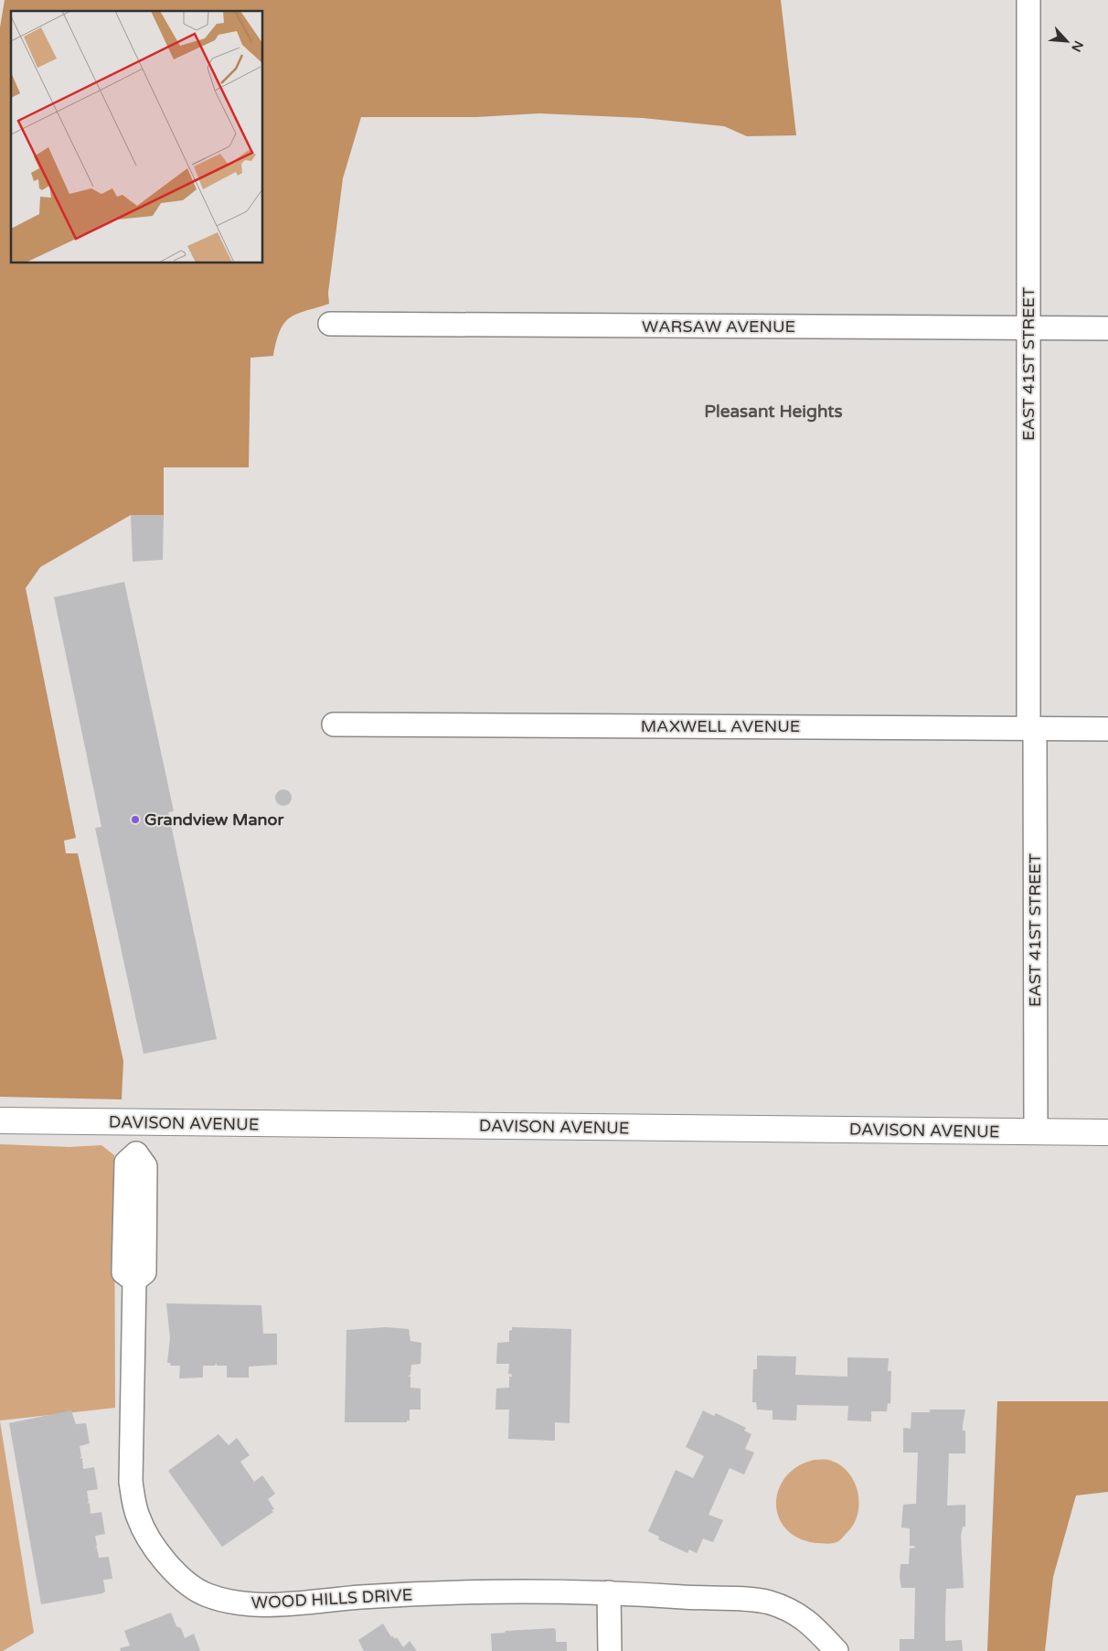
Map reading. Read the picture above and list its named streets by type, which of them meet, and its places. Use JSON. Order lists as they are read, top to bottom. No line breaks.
{"streets":{"street":["WARSAW AVENUE","EAST 41ST STREET","MAXWELL AVENUE","DAVISON AVENUE","WOOD HILLS DRIVE"]},"crossings":[["WARSAW AVENUE","EAST 41ST STREET"],["EAST 41ST STREET","MAXWELL AVENUE"],["EAST 41ST STREET","DAVISON AVENUE"],["DAVISON AVENUE","WOOD HILLS DRIVE"]],"districts":["Pleasant Heights"],"places":["Grandview Manor"],"north":"bottom right"}
